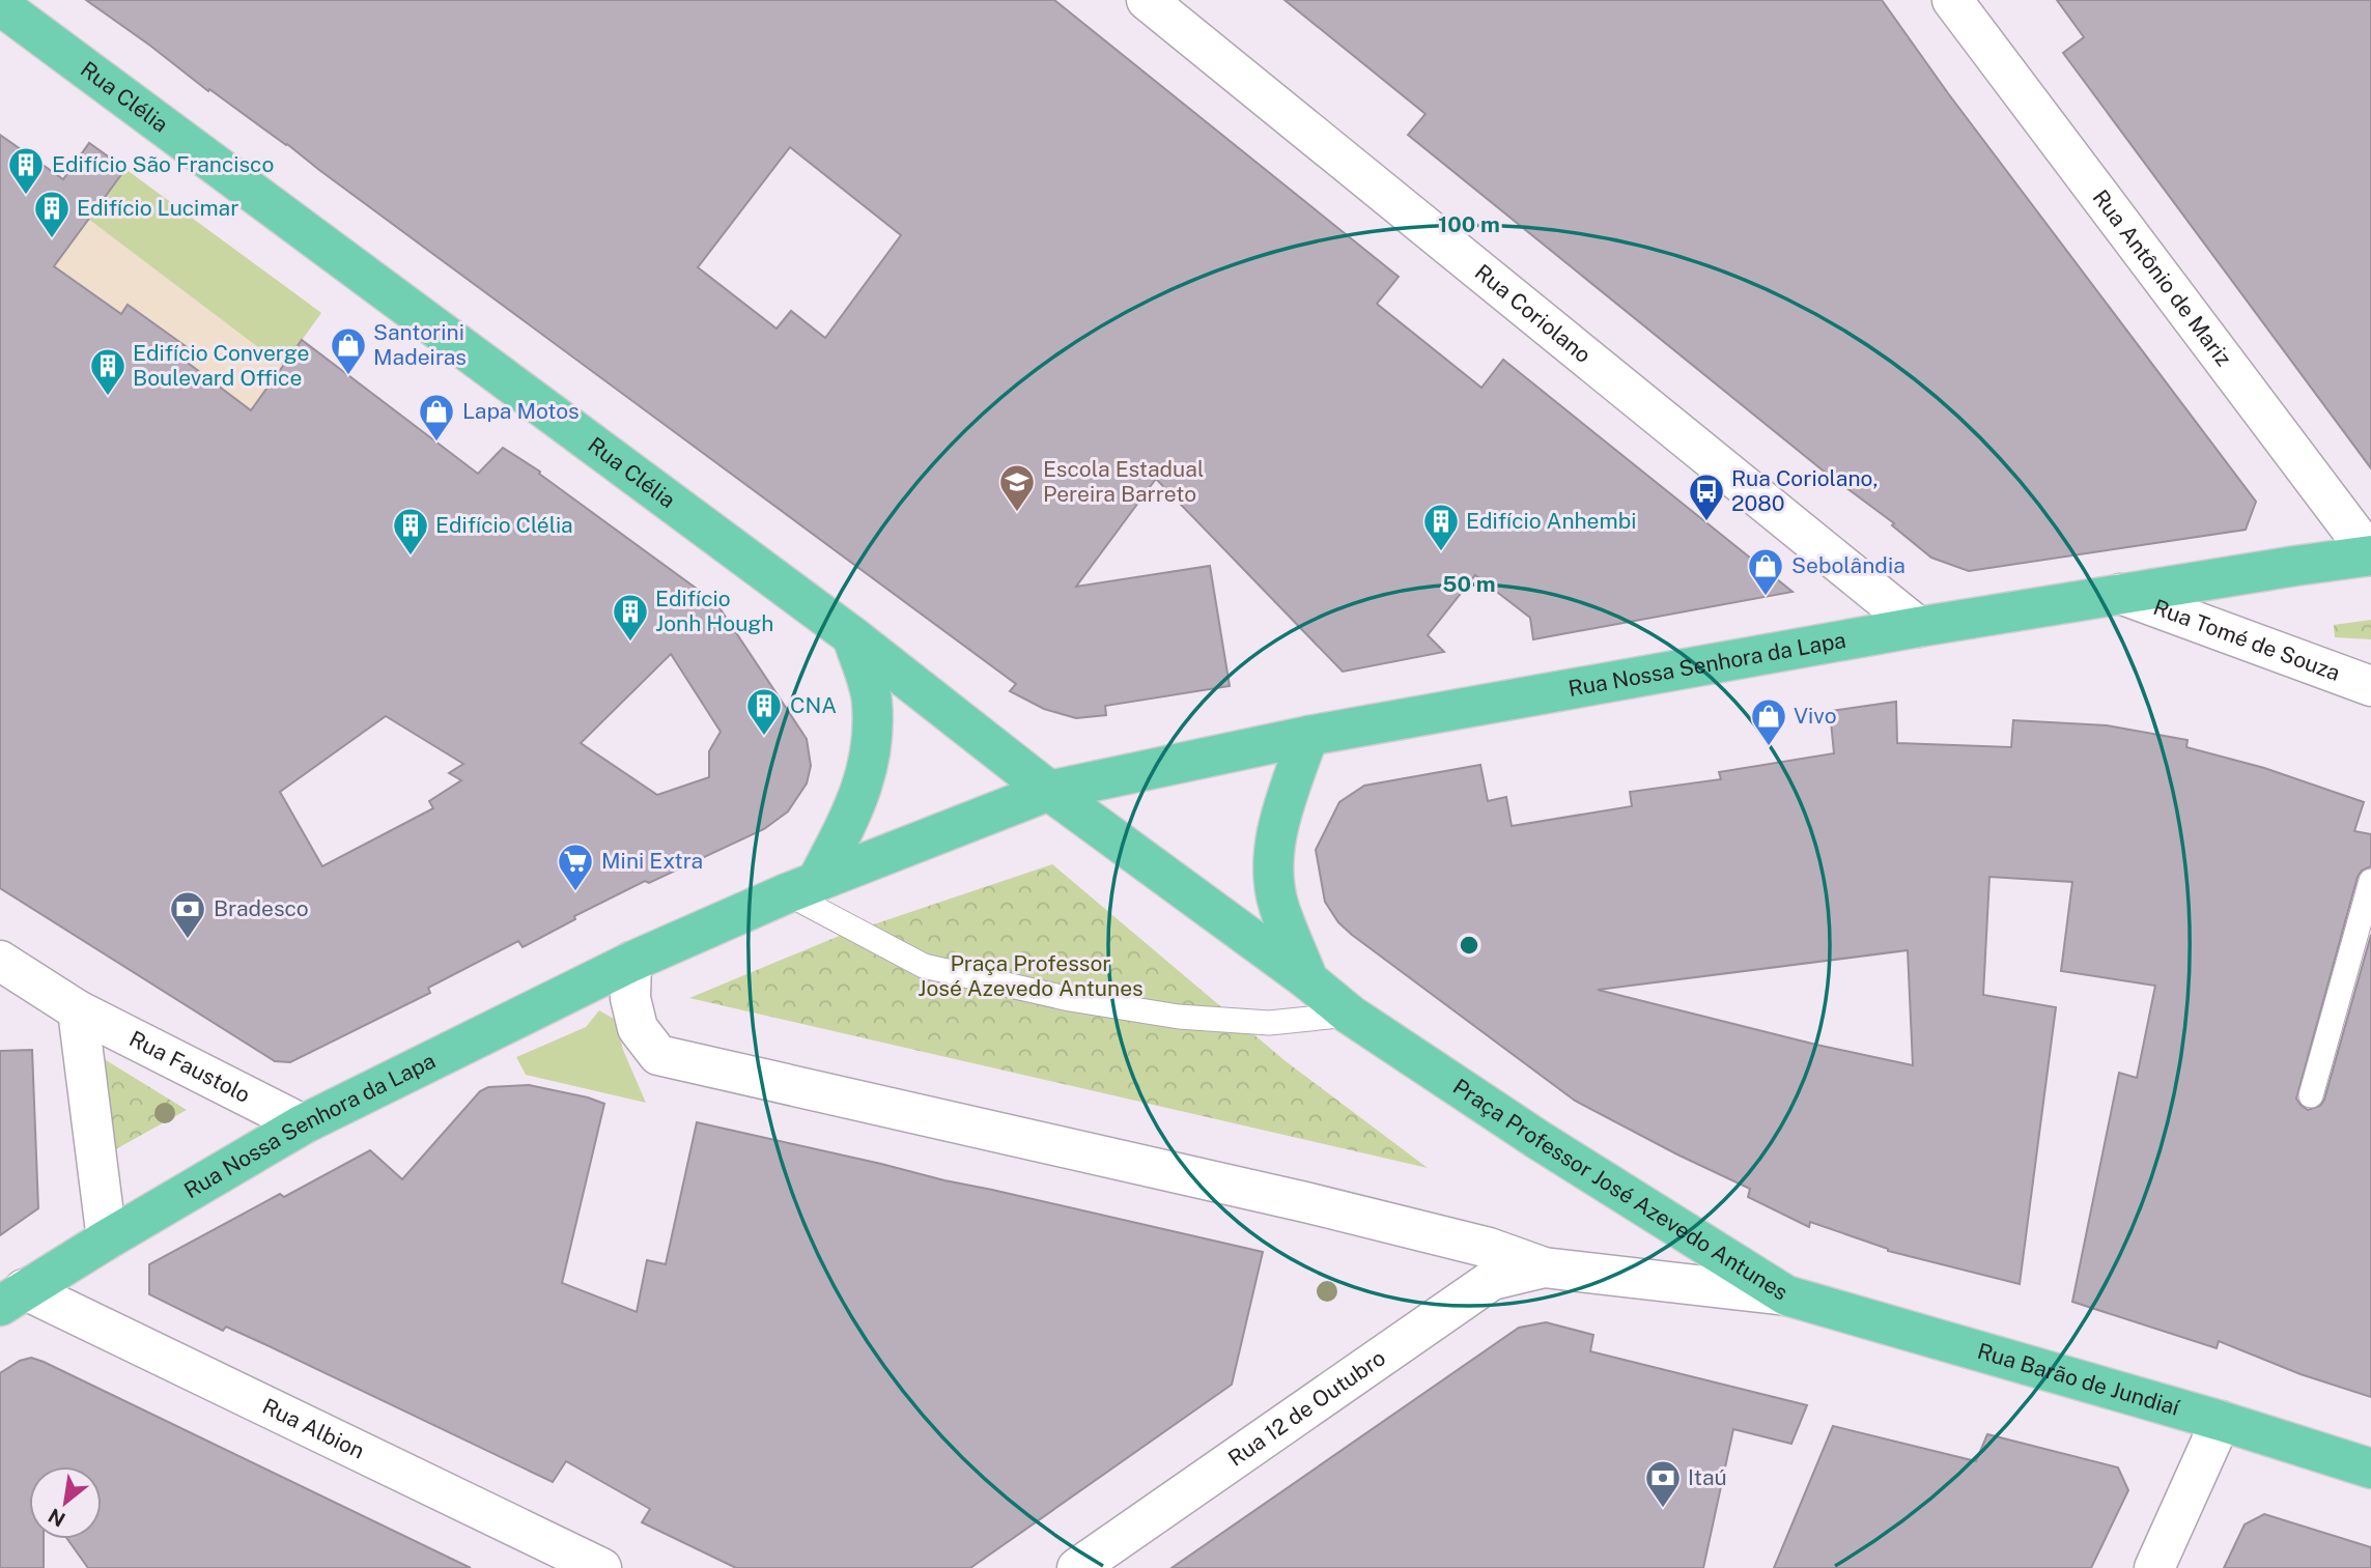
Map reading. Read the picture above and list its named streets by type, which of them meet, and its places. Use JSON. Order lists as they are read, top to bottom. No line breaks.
{"streets":{"main road":["Rua Clélia","Rua Nossa Senhora da Lapa","Praça Professor José Azevedo Antunes","Rua Barão de Jundiaí"],"street":["Rua Antônio de Mariz","Rua Coriolano","Rua Tomé de Souza","Rua Faustolo","Rua 12 de Outubro","Rua Albion"]},"crossings":[["Rua Clélia","Rua Nossa Senhora da Lapa"],["Rua Clélia","Praça Professor José Azevedo Antunes"],["Rua Antônio de Mariz","Rua Nossa Senhora da Lapa"],["Rua Coriolano","Rua Nossa Senhora da Lapa"],["Rua Tomé de Souza","Rua Nossa Senhora da Lapa"],["Rua Nossa Senhora da Lapa","Rua Faustolo"],["Rua Nossa Senhora da Lapa","Praça Professor José Azevedo Antunes"],["Rua Nossa Senhora da Lapa","Rua Albion"],["Praça Professor José Azevedo Antunes","Rua Barão de Jundiaí"],["Praça Professor José Azevedo Antunes","Rua 12 de Outubro"]],"parks":["Praça Professor José Azevedo Antunes"],"places":{"building":["Edifício São Francisco","Edifício Lucimar","Edifício Converge Boulevard Office","Edifício Anhembi","Edifício Clélia","Edifício Jonh Hough","CNA"],"shop":["Santorini Madeiras","Lapa Motos","Sebolândia","Vivo"],"school or university":["Escola Estadual Pereira Barreto"],"bus stop":["Rua Coriolano, 2080"],"supermarket":["Mini Extra"],"bank":["Bradesco","Itaú"]},"north":"bottom left","rings":["100 m","50 m"]}
